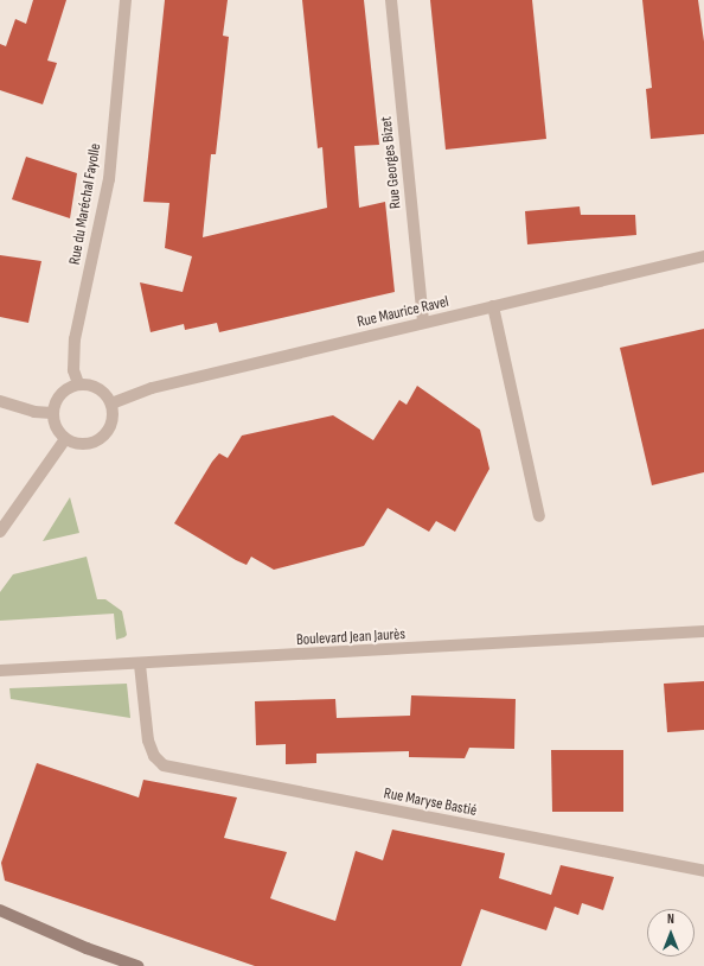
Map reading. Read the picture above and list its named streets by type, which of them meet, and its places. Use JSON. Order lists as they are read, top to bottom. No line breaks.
{"streets":{"street":["Rue Georges Bizet","Rue du Maréchal Fayolle","Rue Maurice Ravel","Boulevard Jean Jaurès","Rue Maryse Bastié"]},"crossings":[["Rue Georges Bizet","Rue Maurice Ravel"],["Rue du Maréchal Fayolle","Rue Maurice Ravel"],["Boulevard Jean Jaurès","Rue Maryse Bastié"]],"north":"top"}
